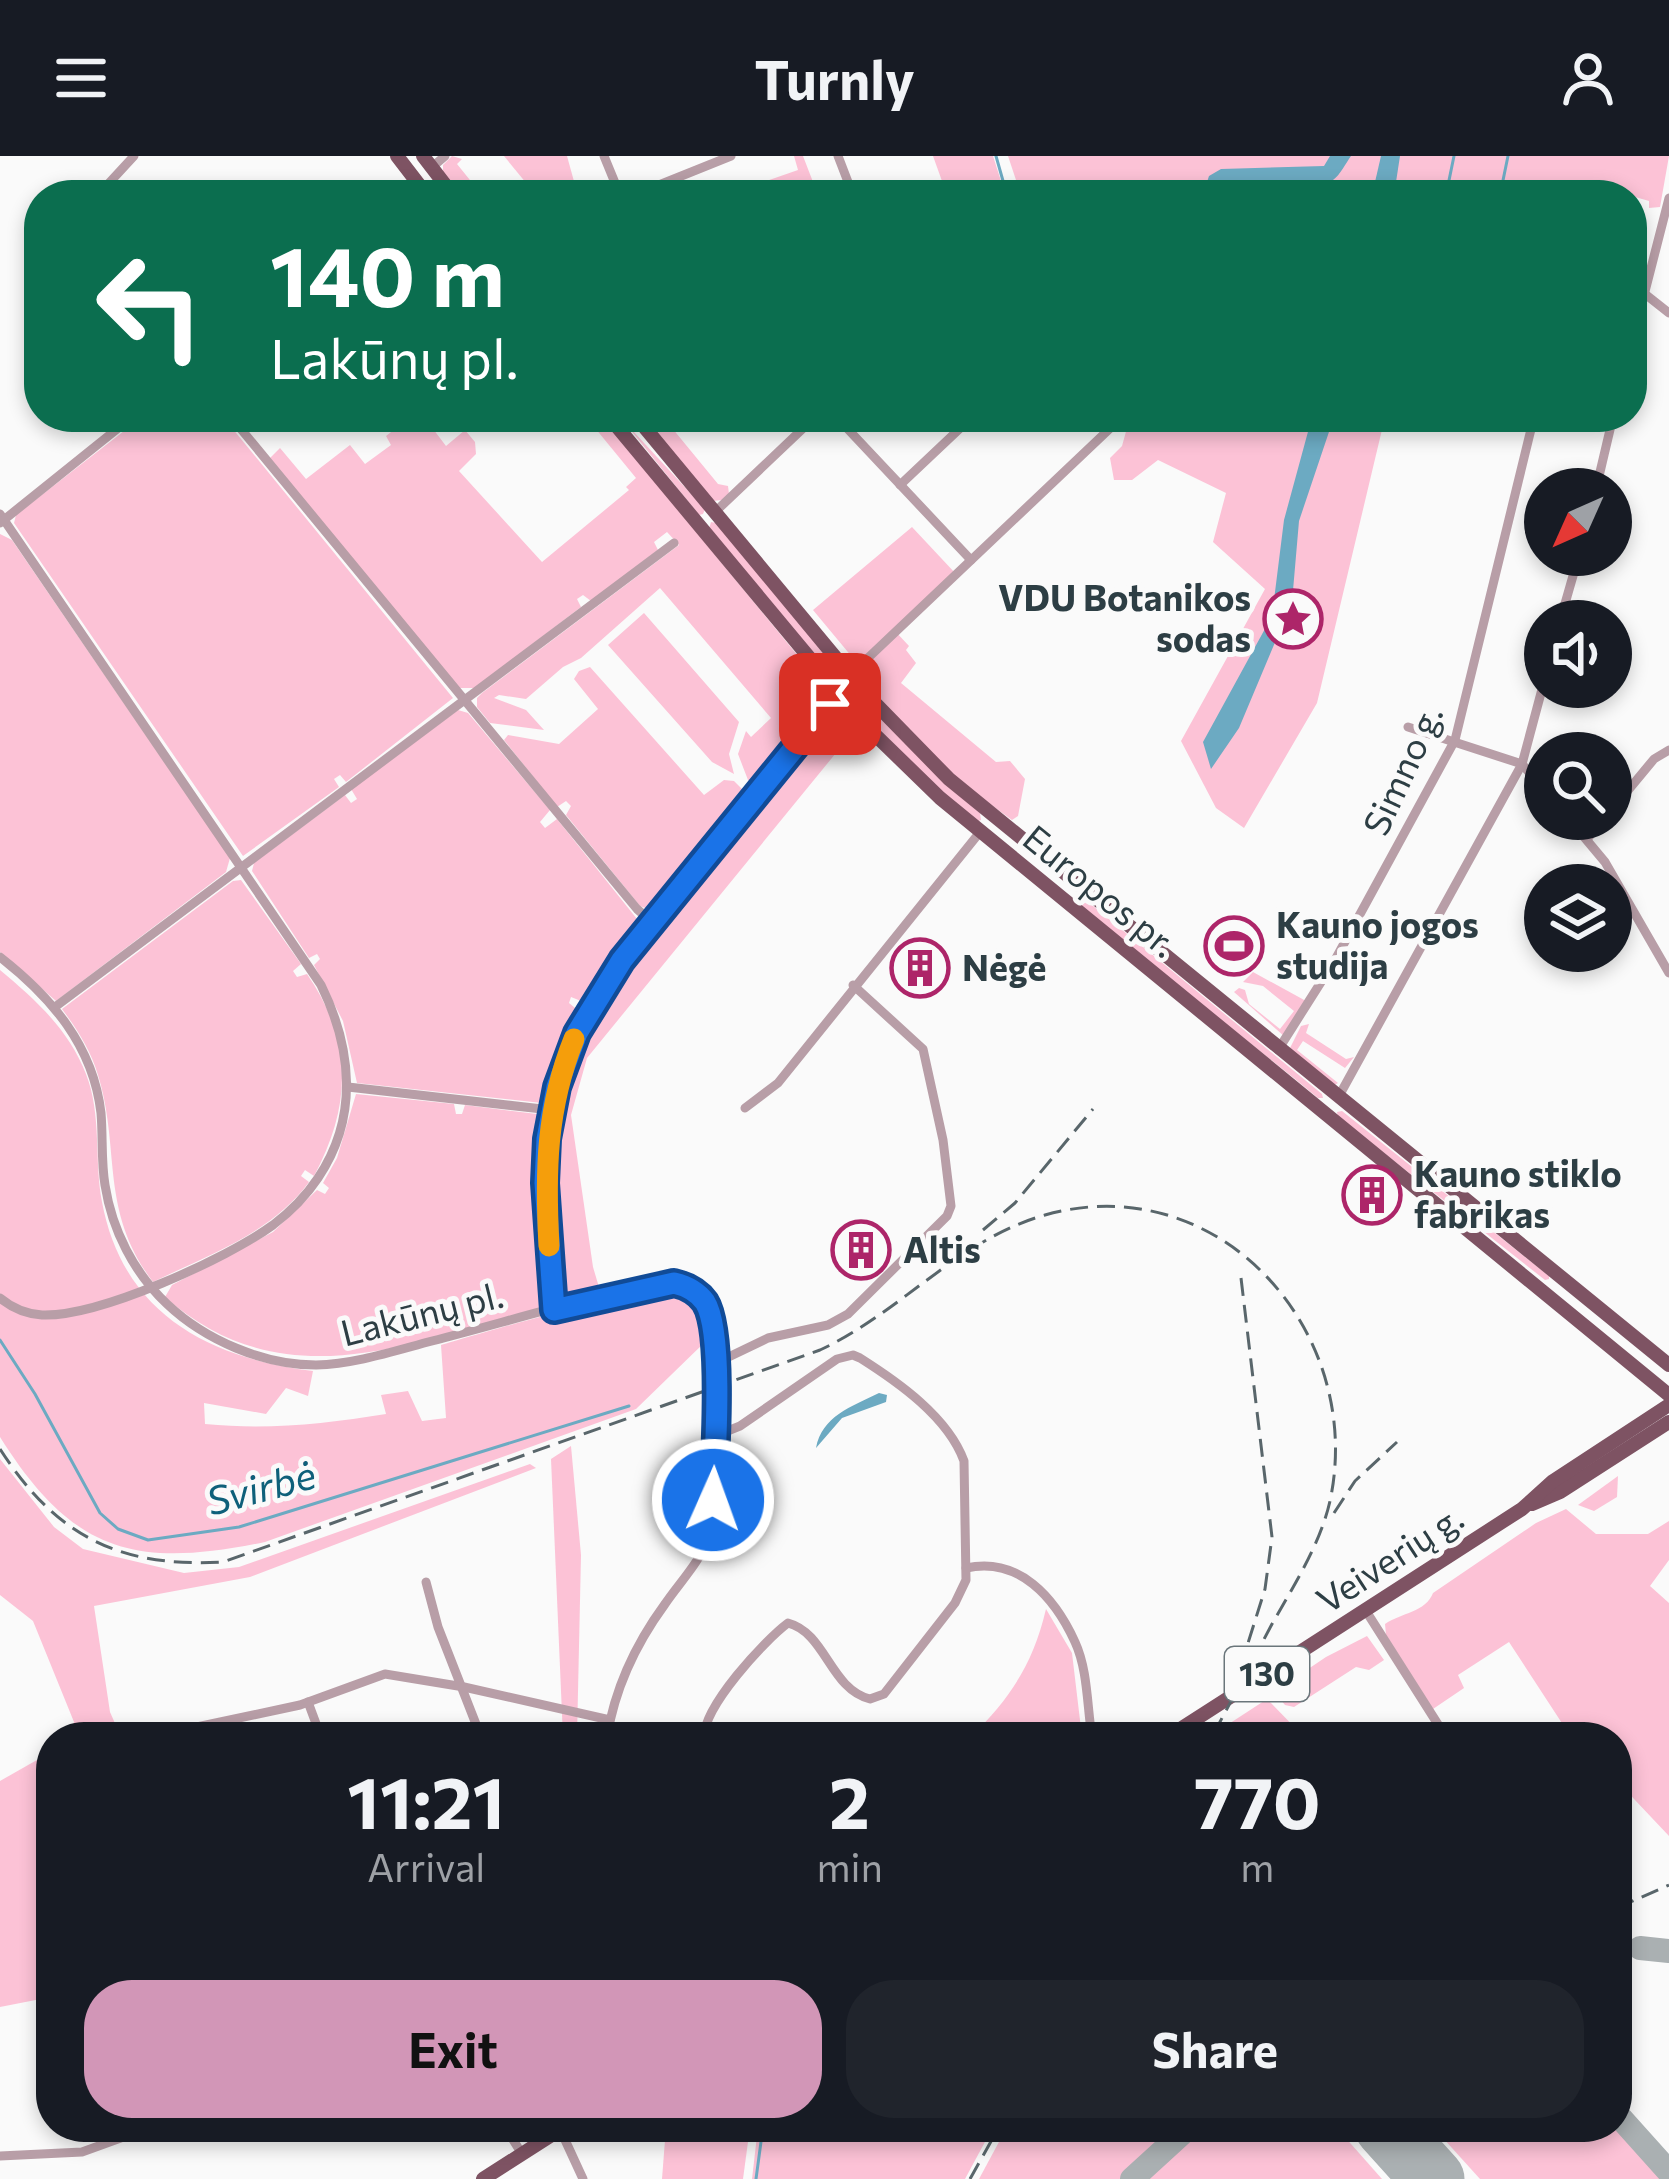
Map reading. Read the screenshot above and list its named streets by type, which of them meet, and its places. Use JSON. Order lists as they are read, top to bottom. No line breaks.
{"streets":{"main road":["Europos pr.","Veiverių g.","130"],"street":["Simno g.","Lakūnų pl."]},"crossings":[["Simno g.","Europos pr."]],"water":["Svirbė"],"places":{"place":["VDU Botanikos sodas"],"sports":["Kauno jogos studija"],"building":["Nėgė","Kauno stiklo fabrikas","Altis"]},"north":"bottom left","page":{"header":"Turnly","turn":["140 m","Lakūnų pl."],"eta":["11:21","Arrival","2","min","770","m"],"buttons":["Exit","Share"]}}
